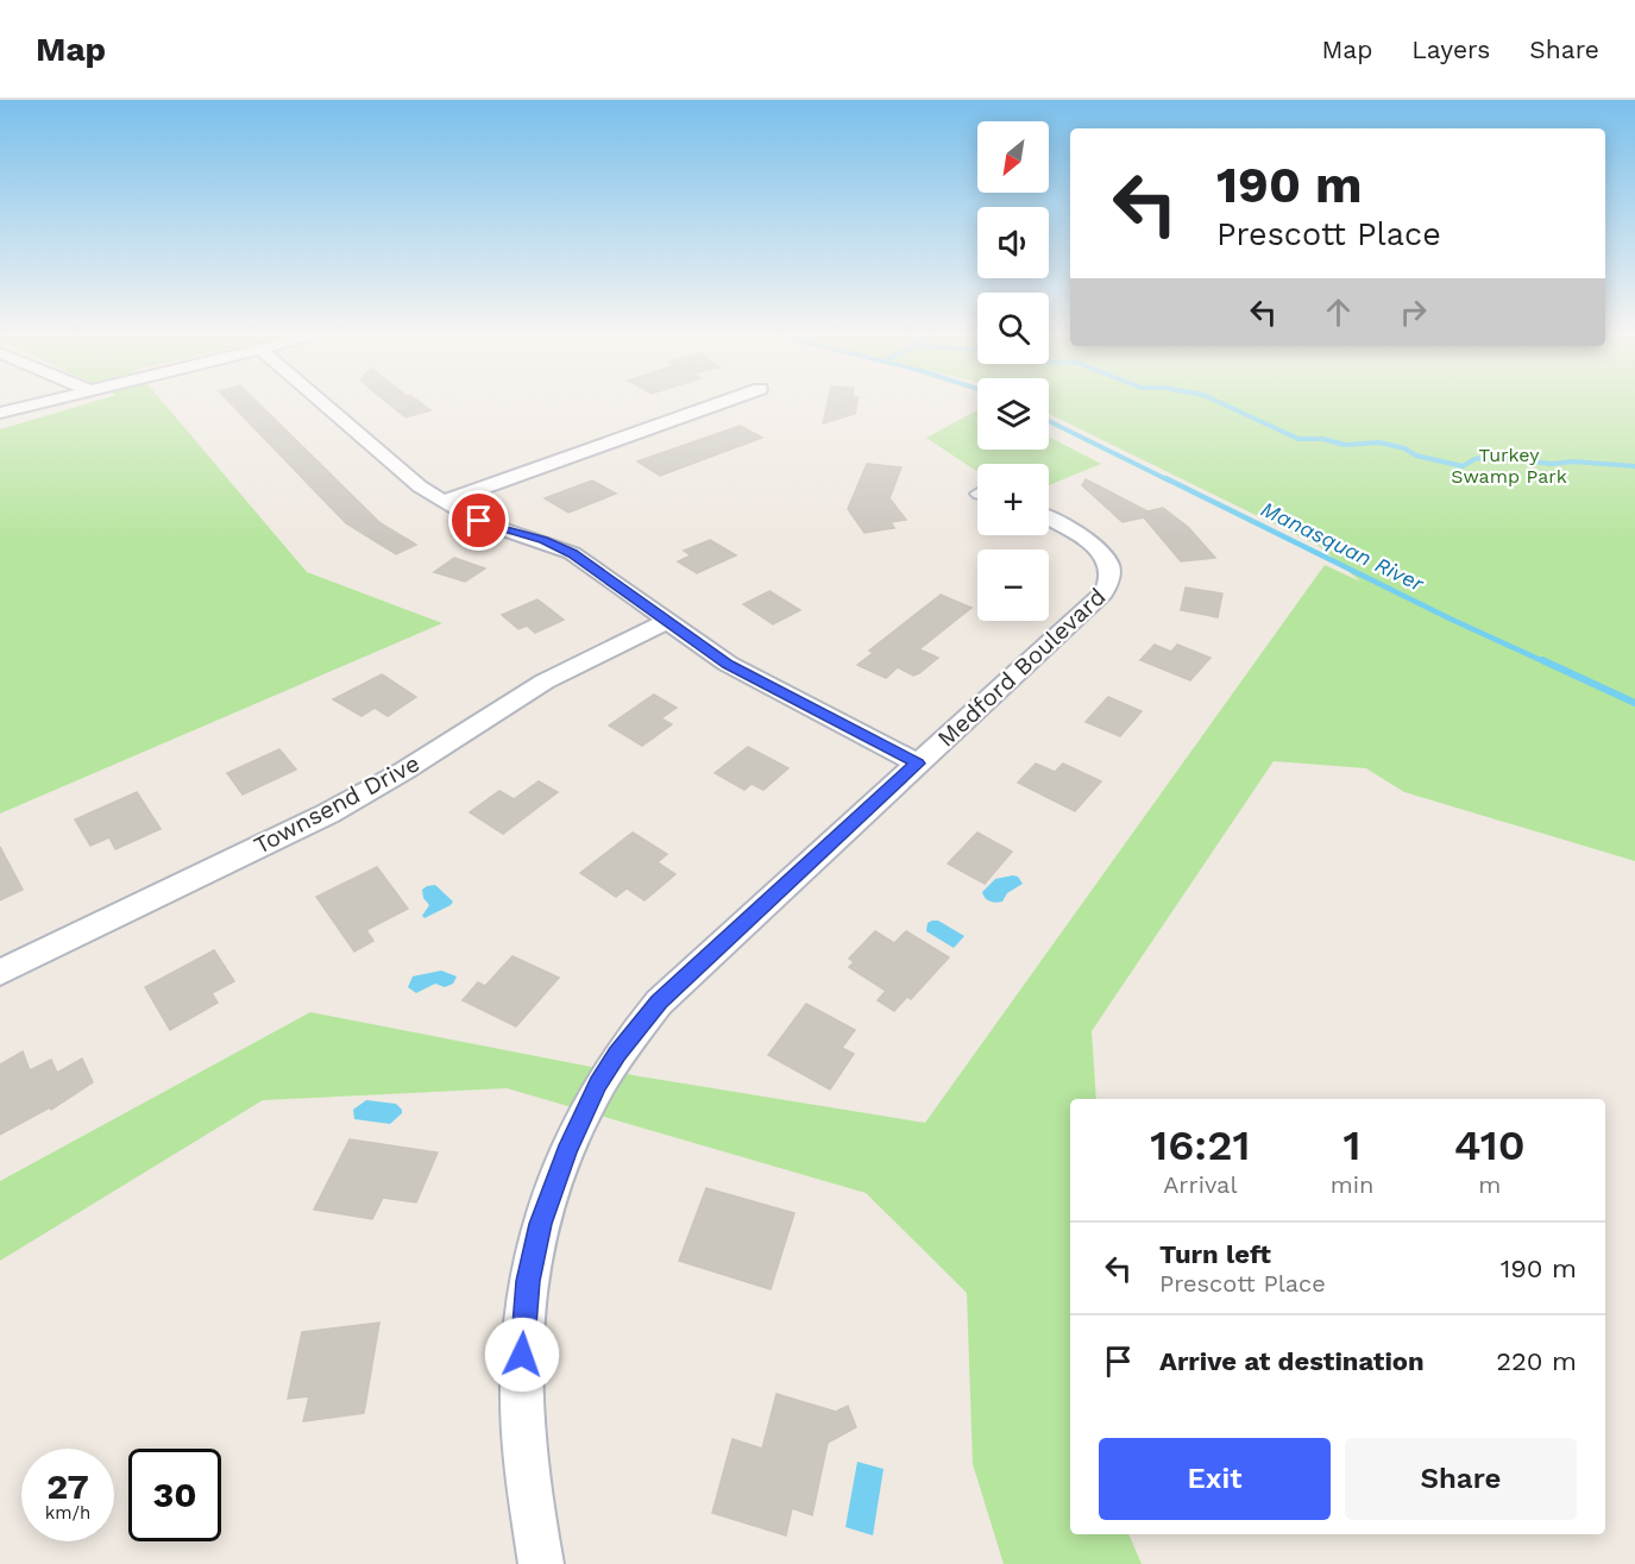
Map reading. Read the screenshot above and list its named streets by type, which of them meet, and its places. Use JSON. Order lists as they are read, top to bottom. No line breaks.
{"streets":{"street":["Medford Boulevard","Townsend Drive"]},"water":["Manasquan River"],"parks":["Turkey Swamp Park"],"north":"bottom left","page":{"header":"Map","nav":["Map","Layers","Share"],"map_buttons":["+","−"],"turn":["190 m","Prescott Place"],"eta":["16:21","Arrival","1","min","410","m"],"list":[{"name":"Turn left","note":"Prescott Place","value":"190 m"},{"name":"Arrive at destination","value":"220 m"}],"buttons":["Exit","Share"],"speed":"27 km/h","limit":"30"}}
